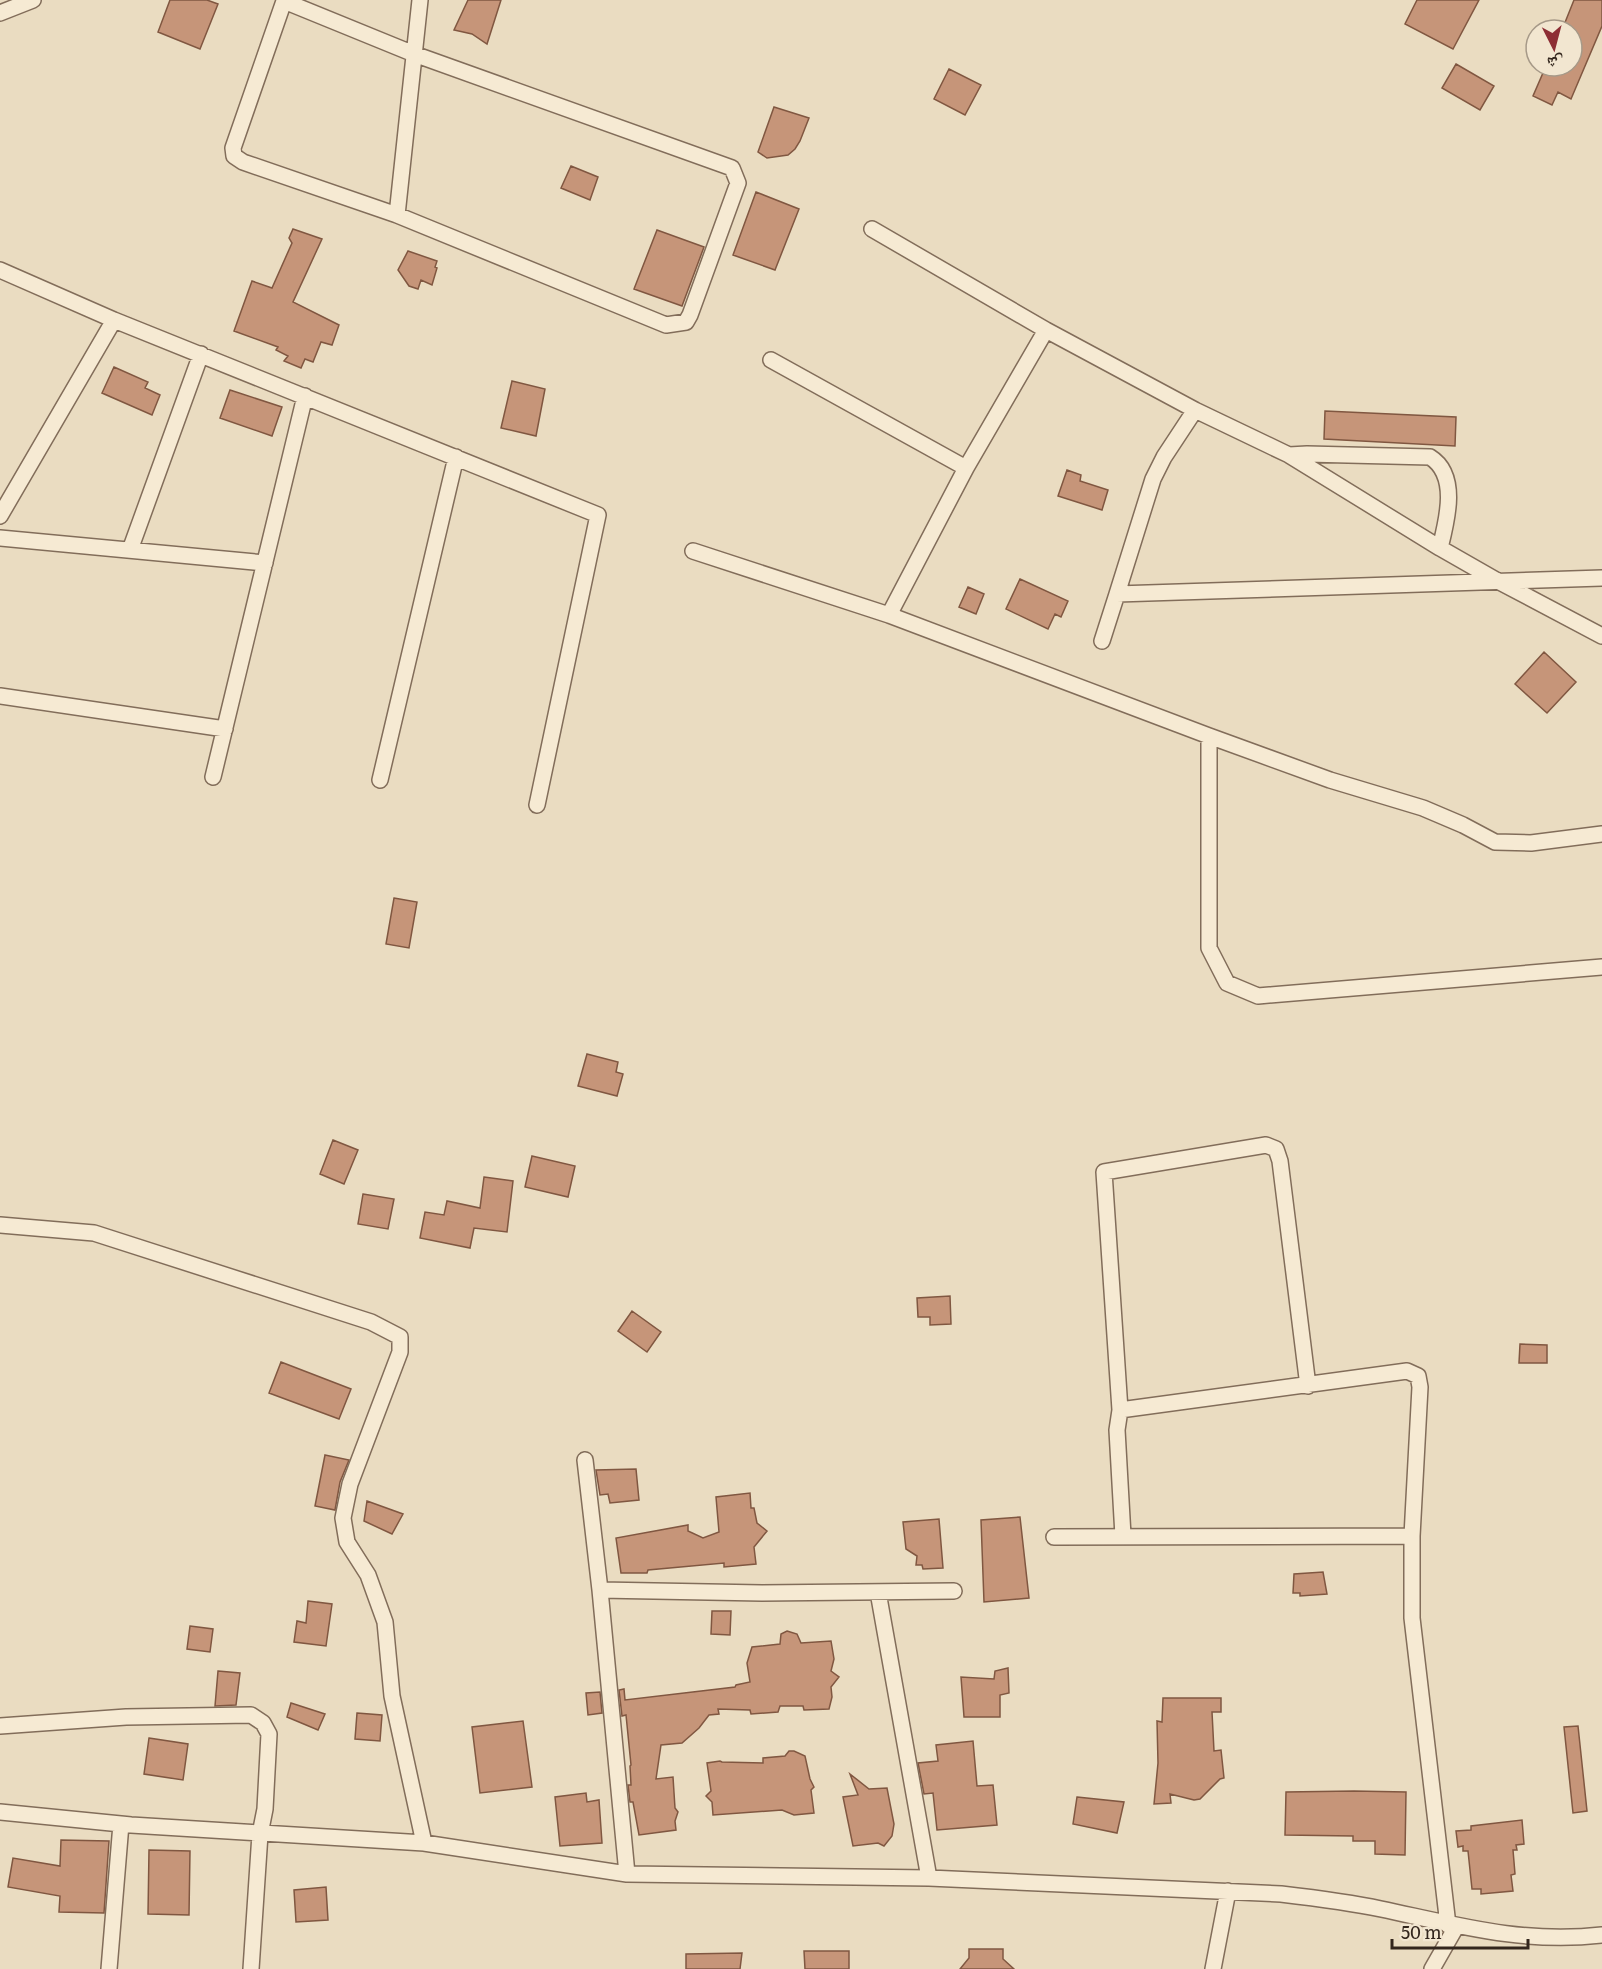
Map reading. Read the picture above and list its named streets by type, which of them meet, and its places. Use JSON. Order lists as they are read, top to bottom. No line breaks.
{"scale_bar":"50 m","north":"bottom"}
